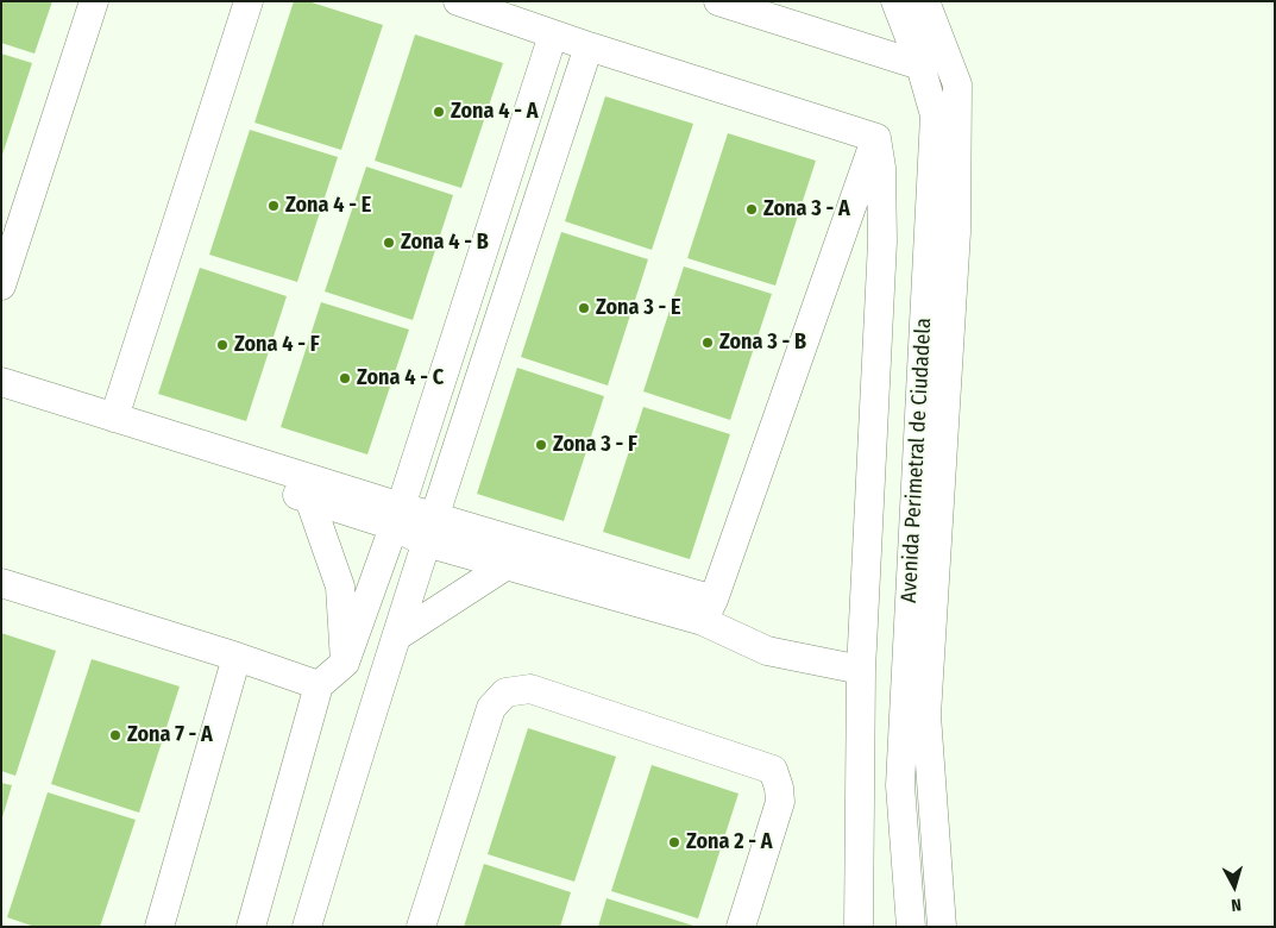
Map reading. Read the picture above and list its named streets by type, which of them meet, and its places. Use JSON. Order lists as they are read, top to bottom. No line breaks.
{"streets":{"street":["Avenida Perimetral de Ciudadela"]},"places":["Zona 4 - A","Zona 4 - E","Zona 3 - A","Zona 4 - B","Zona 3 - E","Zona 3 - B","Zona 4 - F","Zona 4 - C","Zona 3 - F","Zona 7 - A","Zona 2 - A"],"north":"bottom"}
